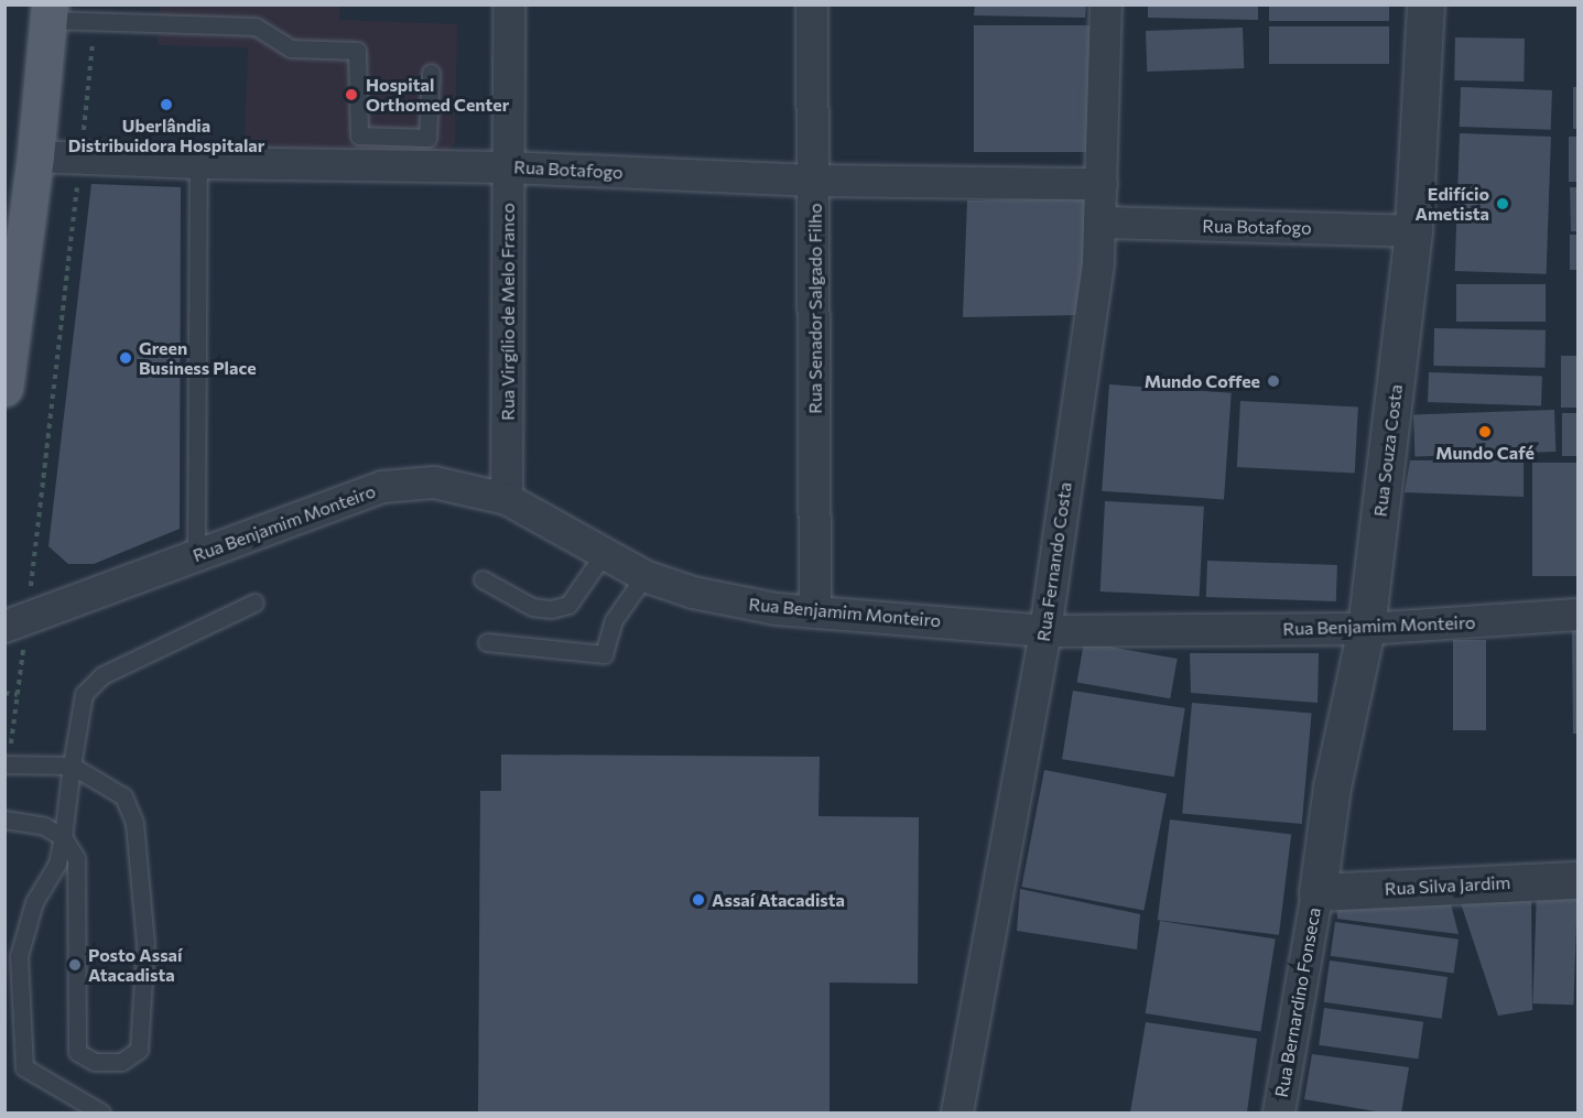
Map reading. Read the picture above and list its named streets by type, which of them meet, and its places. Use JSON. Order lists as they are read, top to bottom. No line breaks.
{"streets":{"street":["Rua Botafogo","Rua Senador Salgado Filho","Rua Virgílio de Melo Franco","Rua Souza Costa","Rua Benjamim Monteiro","Rua Fernando Costa","Rua Silva Jardim","Rua Bernardino Fonseca"]},"crossings":[["Rua Botafogo","Rua Senador Salgado Filho"],["Rua Botafogo","Rua Virgílio de Melo Franco"],["Rua Botafogo","Rua Souza Costa"],["Rua Botafogo","Rua Fernando Costa"],["Rua Senador Salgado Filho","Rua Benjamim Monteiro"],["Rua Virgílio de Melo Franco","Rua Benjamim Monteiro"],["Rua Souza Costa","Rua Benjamim Monteiro"],["Rua Souza Costa","Rua Silva Jardim"],["Rua Souza Costa","Rua Bernardino Fonseca"],["Rua Benjamim Monteiro","Rua Fernando Costa"],["Rua Silva Jardim","Rua Bernardino Fonseca"]],"places":["Hospital Orthomed Center","Uberlândia Distribuidora Hospitalar","Edifício Ametista","Green Business Place","Mundo Coffee","Mundo Café","Assaí Atacadista","Posto Assaí Atacadista"]}
